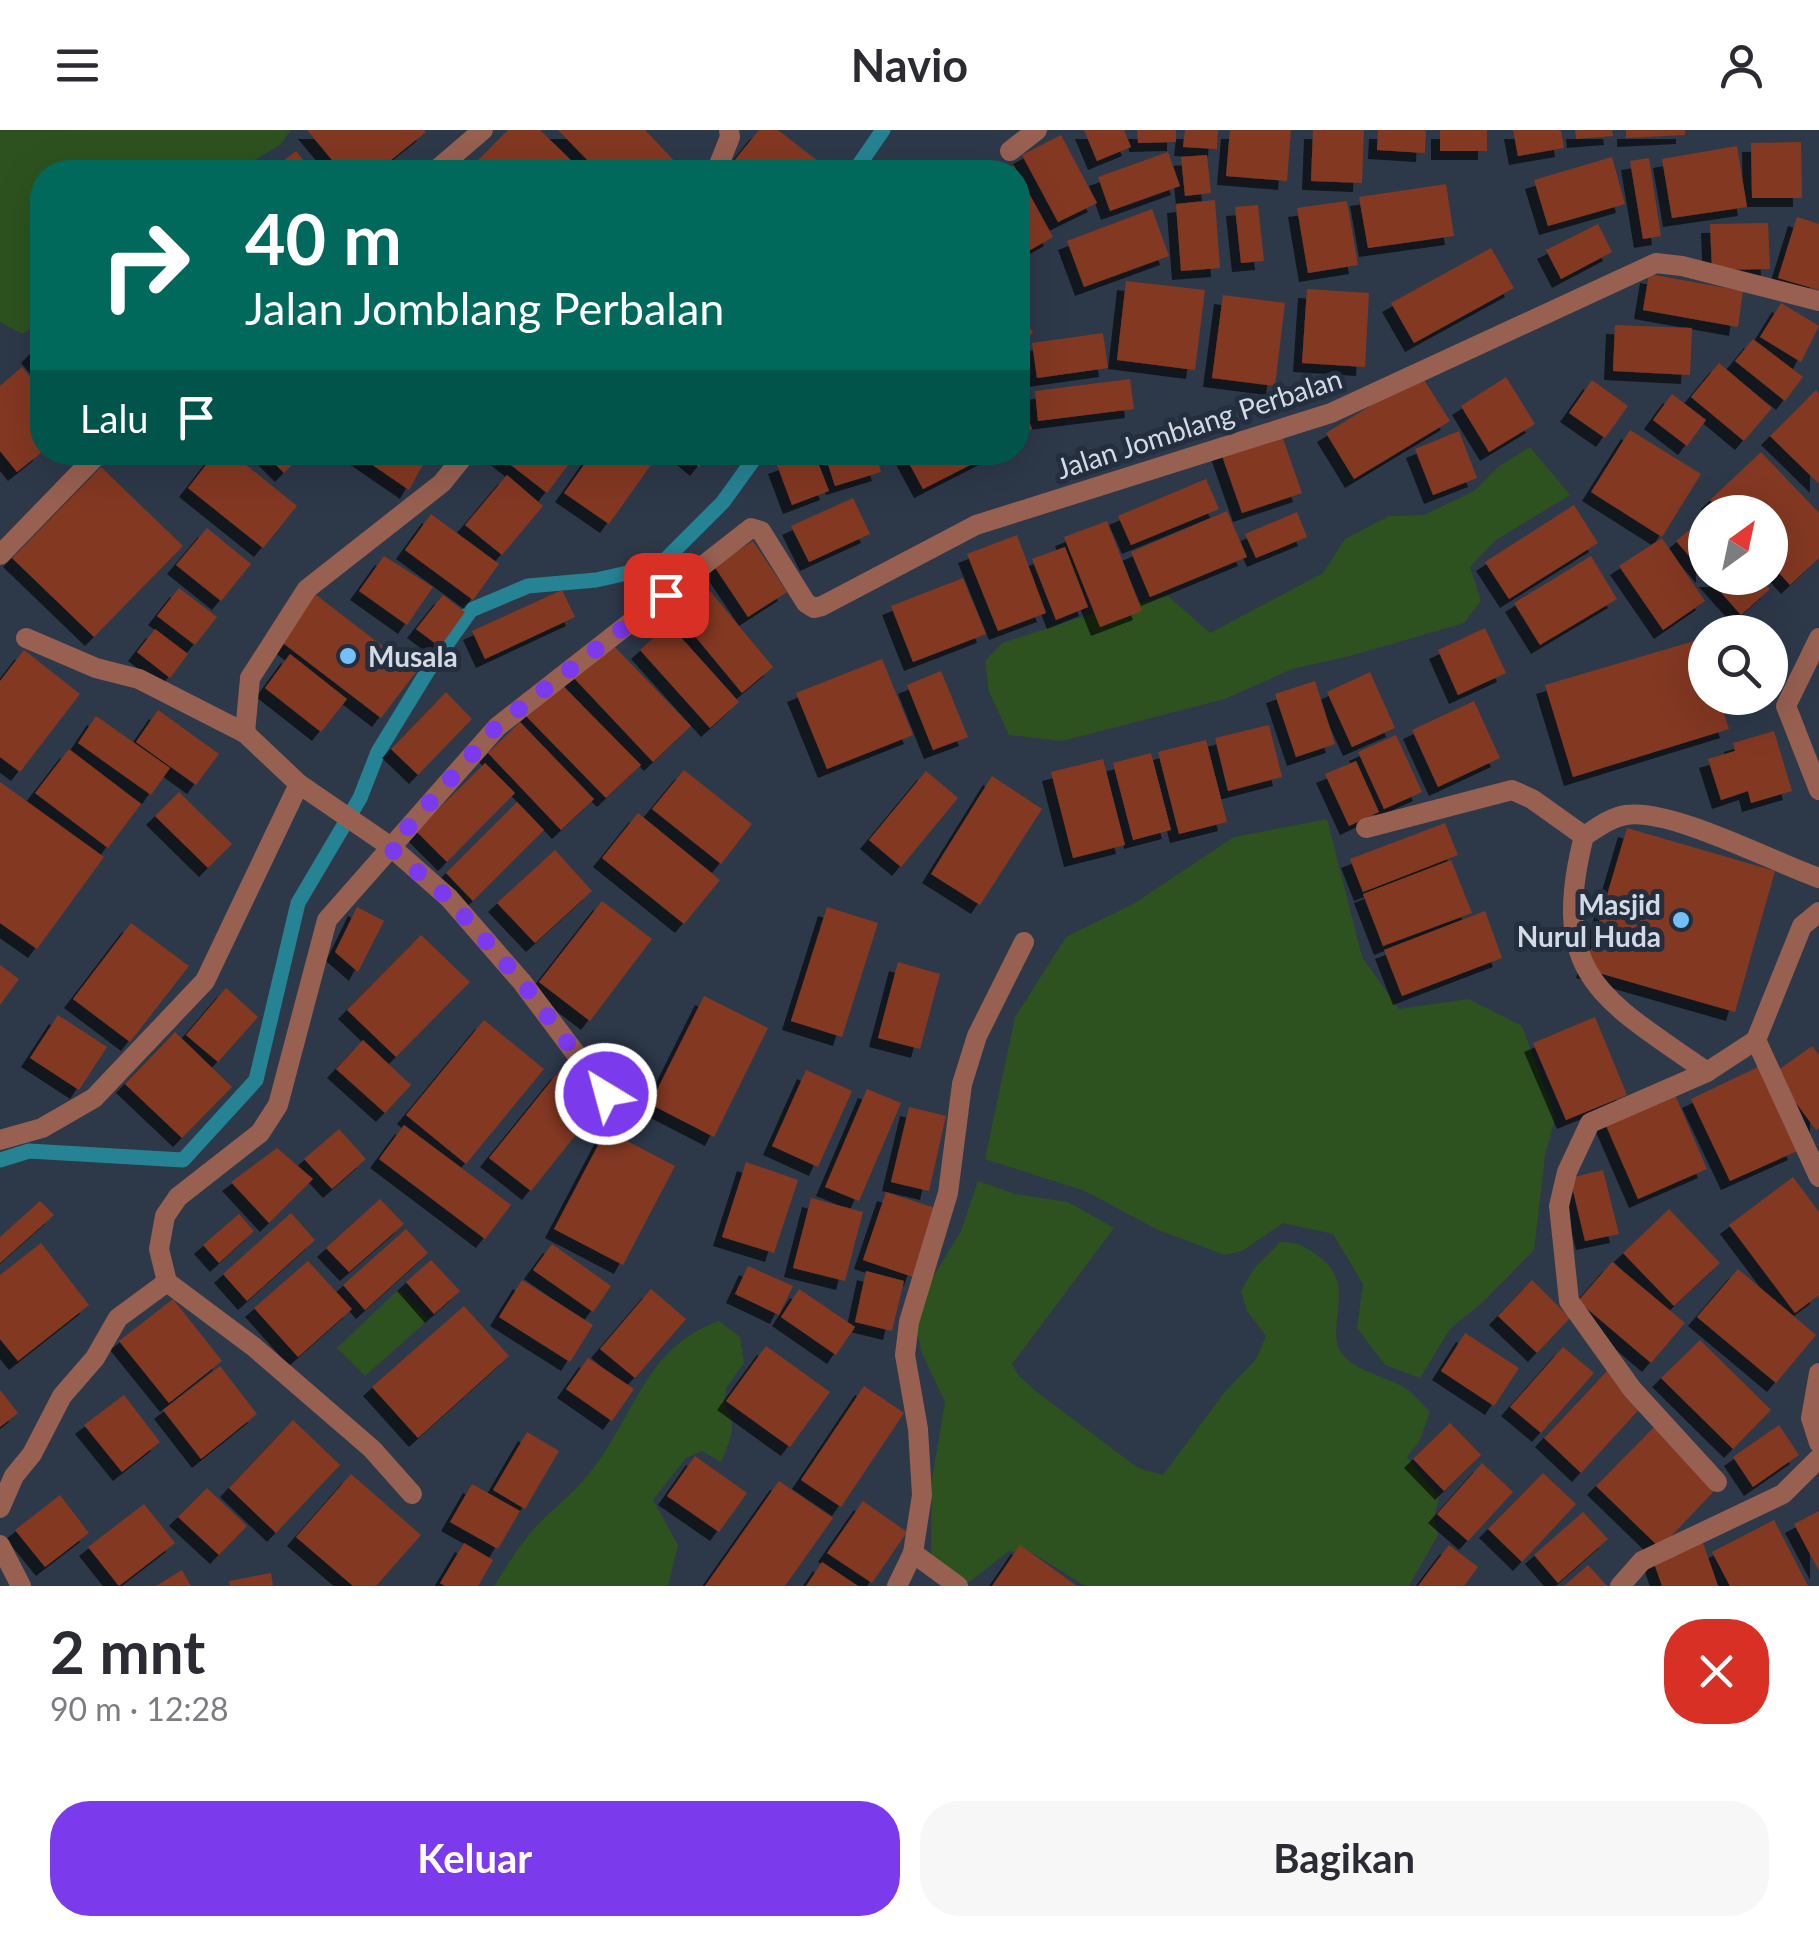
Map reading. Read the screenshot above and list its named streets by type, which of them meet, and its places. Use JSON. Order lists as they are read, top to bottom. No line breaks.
{"streets":{"street":["Jalan Jomblang Perbalan"]},"places":["Musala","Masjid Nurul Huda"],"north":"top right","page":{"header":"Navio","turn":["40 m","Jalan Jomblang Perbalan"],"then":"Lalu","heading":["2 mnt","90 m · 12:28"],"buttons":["Keluar","Bagikan"]}}
